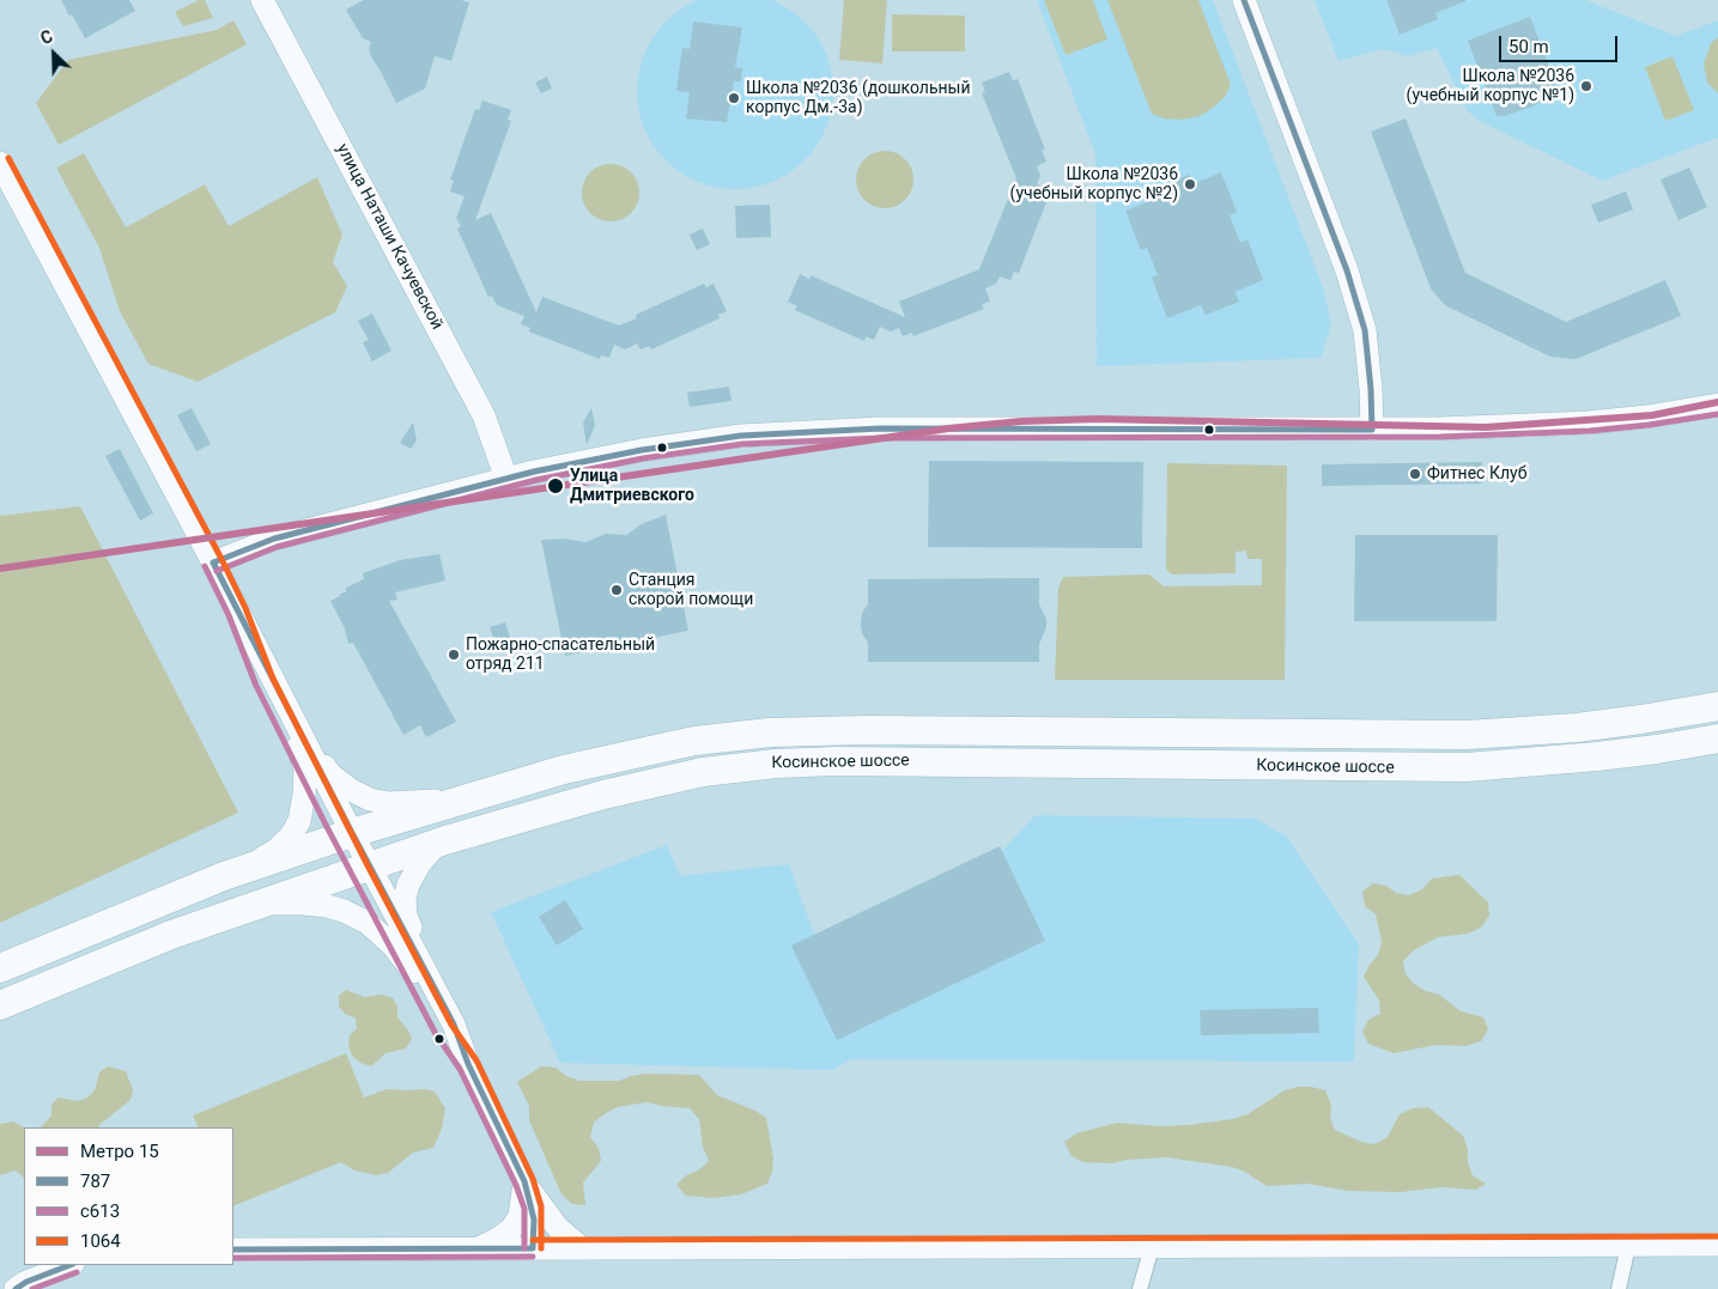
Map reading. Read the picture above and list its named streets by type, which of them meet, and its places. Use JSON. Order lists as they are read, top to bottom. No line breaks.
{"streets":{"highway":["Косинское шоссе"],"street":["улица Наташи Качуевской"]},"places":["Школа №2036 (учебный корпус №1)","Школа №2036 (дошкольный корпус Дм.-3а)","Школа №2036 (учебный корпус №2)","Фитнес Клуб","Улица Дмитриевского","Станция скорой помощи","Пожарно-спасательный отряд 211"],"lines":["transit line 787","transit line 1064","metro line 15","transit line с613"],"legend":["Метро 15","787","с613","1064"],"scale_bar":"50 m","north":"top left"}
